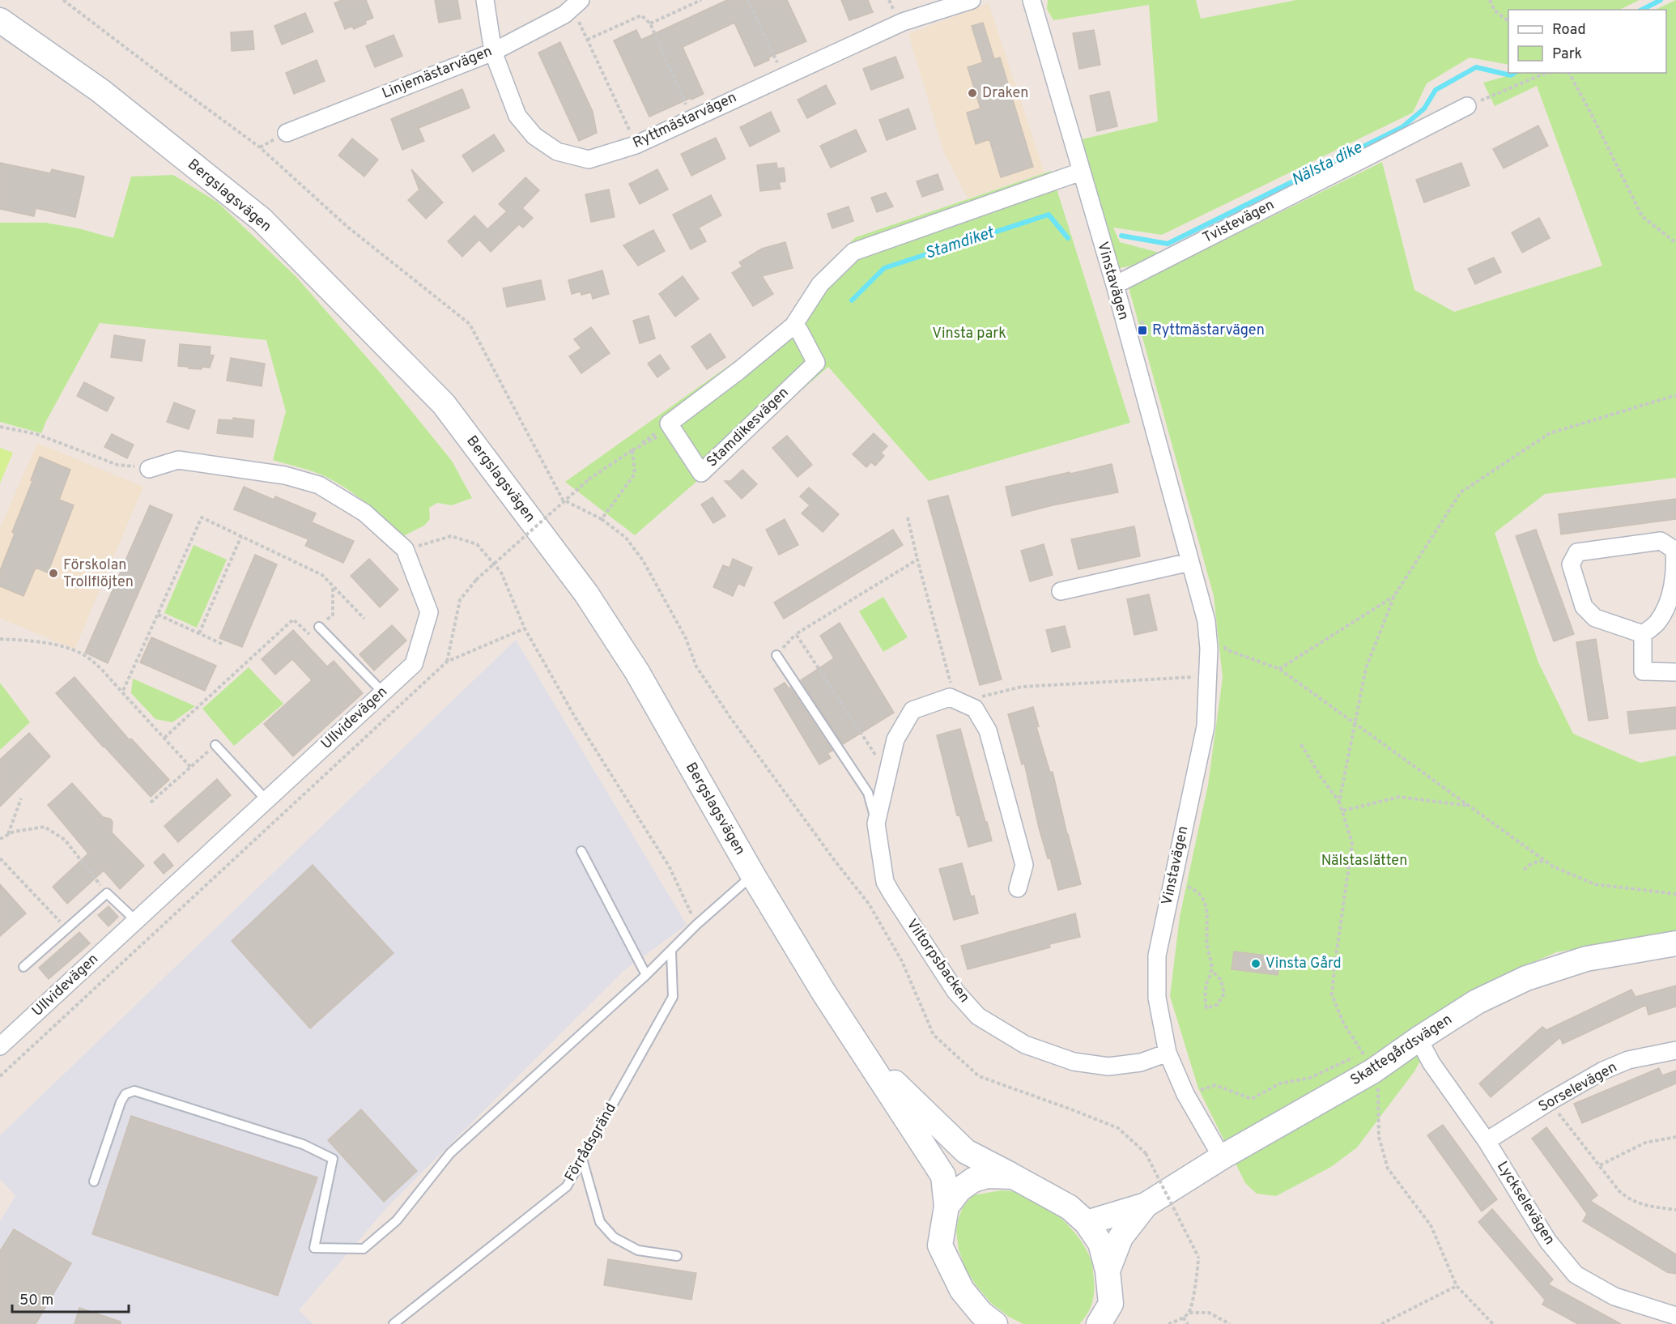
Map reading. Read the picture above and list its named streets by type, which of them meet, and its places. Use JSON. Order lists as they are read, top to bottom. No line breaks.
{"streets":{"main road":["Bergslagsvägen","Skattegårdsvägen"],"street":["Linjemästarvägen","Ryttmästarvägen","Tvistevägen","Vinstavägen","Stamdikesvägen","Ullvidevägen","Viltorpsbacken","Sorselevägen","Lyckselevägen"],"lane":["Förrådsgränd"]},"crossings":[["Linjemästarvägen","Ryttmästarvägen"],["Bergslagsvägen","Skattegårdsvägen"],["Tvistevägen","Vinstavägen"],["Vinstavägen","Viltorpsbacken"],["Vinstavägen","Skattegårdsvägen"],["Skattegårdsvägen","Lyckselevägen"],["Sorselevägen","Lyckselevägen"]],"water":["Nälsta dike","Stamdiket"],"parks":["Vinsta park","Nälstaslätten"],"places":{"other":["Draken","Förskolan Trollflöjten","Vinsta Gård"],"transit":["Ryttmästarvägen"]},"legend":["Road","Park"],"scale_bar":"50 m"}
